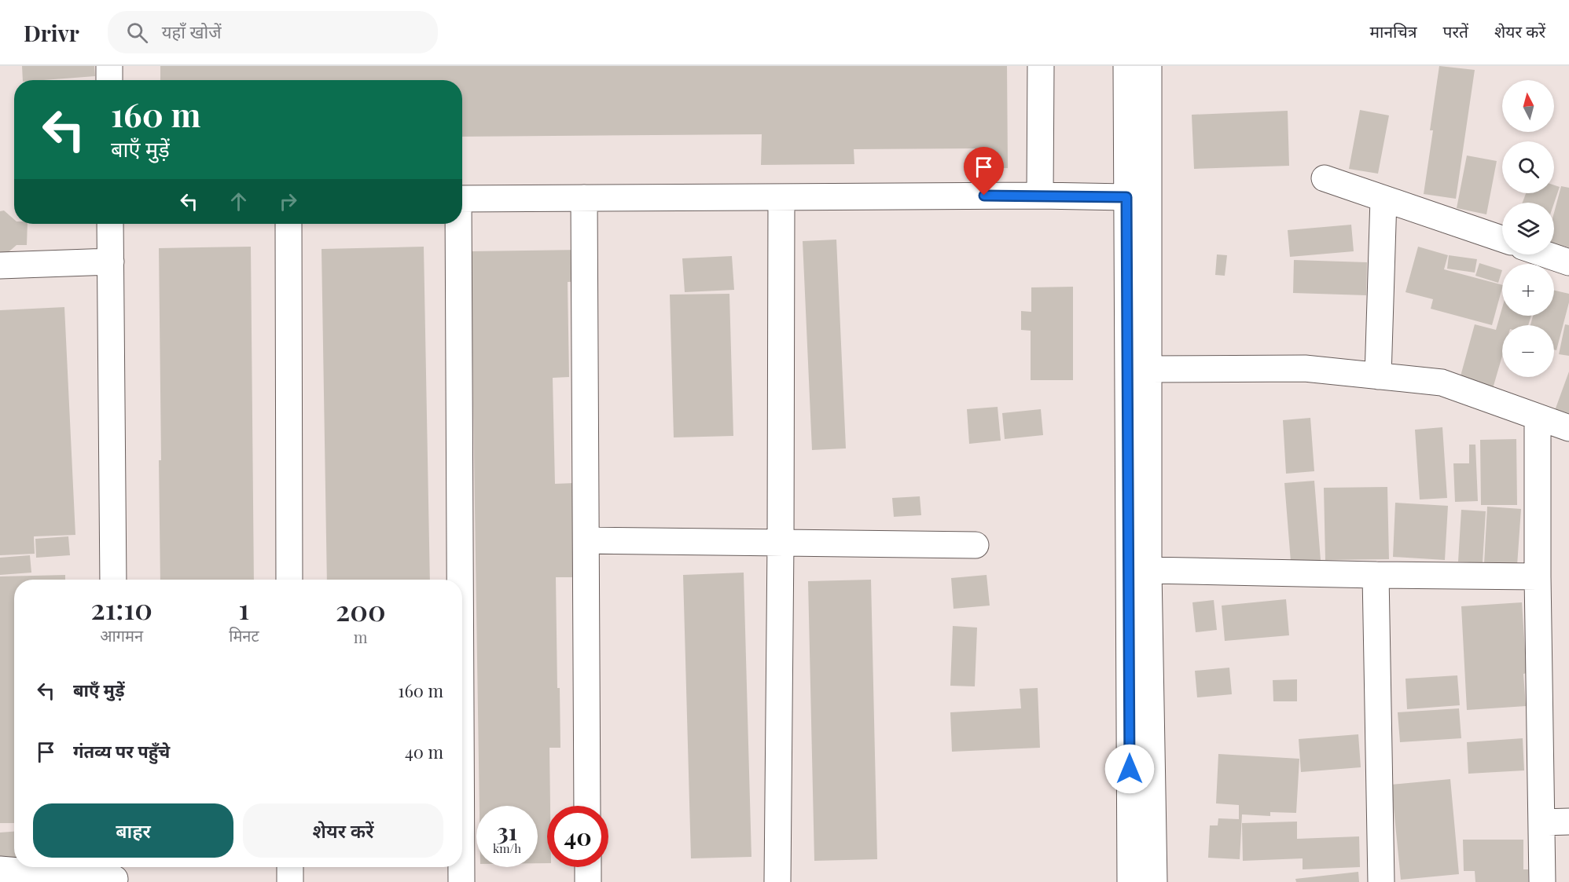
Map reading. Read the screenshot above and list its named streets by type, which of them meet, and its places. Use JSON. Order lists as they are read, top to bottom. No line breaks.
{"north":"top","page":{"header":"Drivr","search":"यहाँ खोजें","nav":["मानचित्र","परतें","शेयर करें"],"map_buttons":["+","−"],"turn":["160 m","बाएँ मुड़ें"],"eta":["21:10","आगमन","1","मिनट","200","m"],"list":[{"name":"बाएँ मुड़ें","value":"160 m"},{"name":"गंतव्य पर पहुँचे","value":"40 m"}],"buttons":["बाहर","शेयर करें"],"speed":"31 km/h","limit":"40"}}
